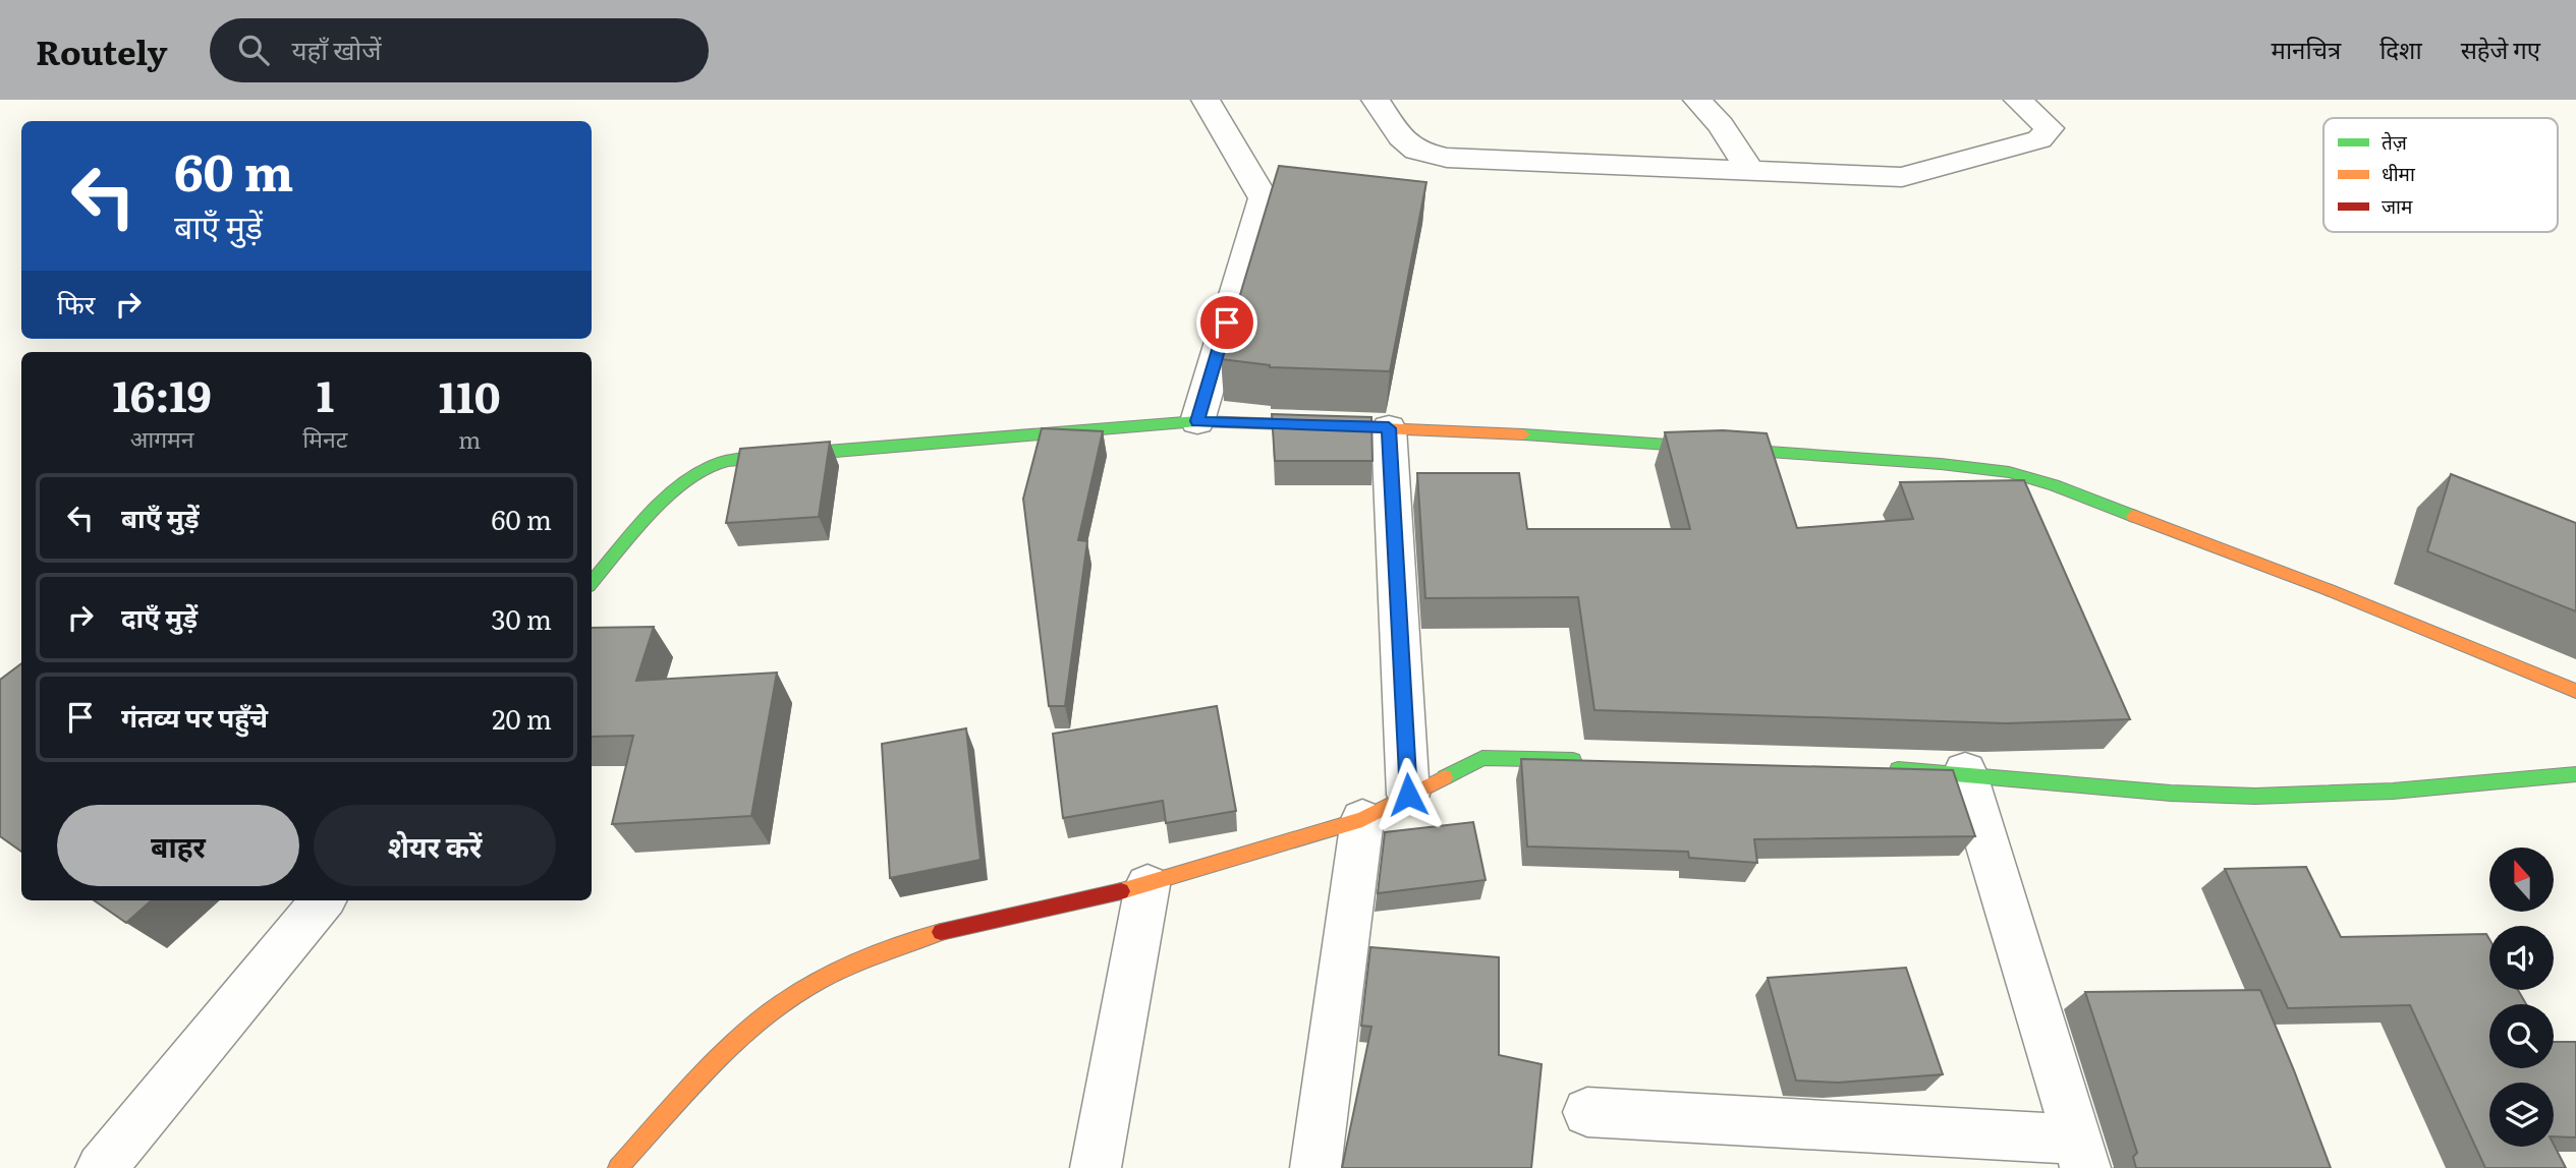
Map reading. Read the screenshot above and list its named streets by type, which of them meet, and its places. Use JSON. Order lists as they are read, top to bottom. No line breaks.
{"legend":["तेज़","धीमा","जाम"],"north":"top","page":{"header":"Routely","search":"यहाँ खोजें","nav":["मानचित्र","दिशा","सहेजे गए"],"turn":["60 m","बाएँ मुड़ें"],"then":"फिर","eta":["16:19","आगमन","1","मिनट","110","m"],"list":[{"name":"बाएँ मुड़ें","value":"60 m"},{"name":"दाएँ मुड़ें","value":"30 m"},{"name":"गंतव्य पर पहुँचे","value":"20 m"}],"buttons":["बाहर","शेयर करें"]}}
